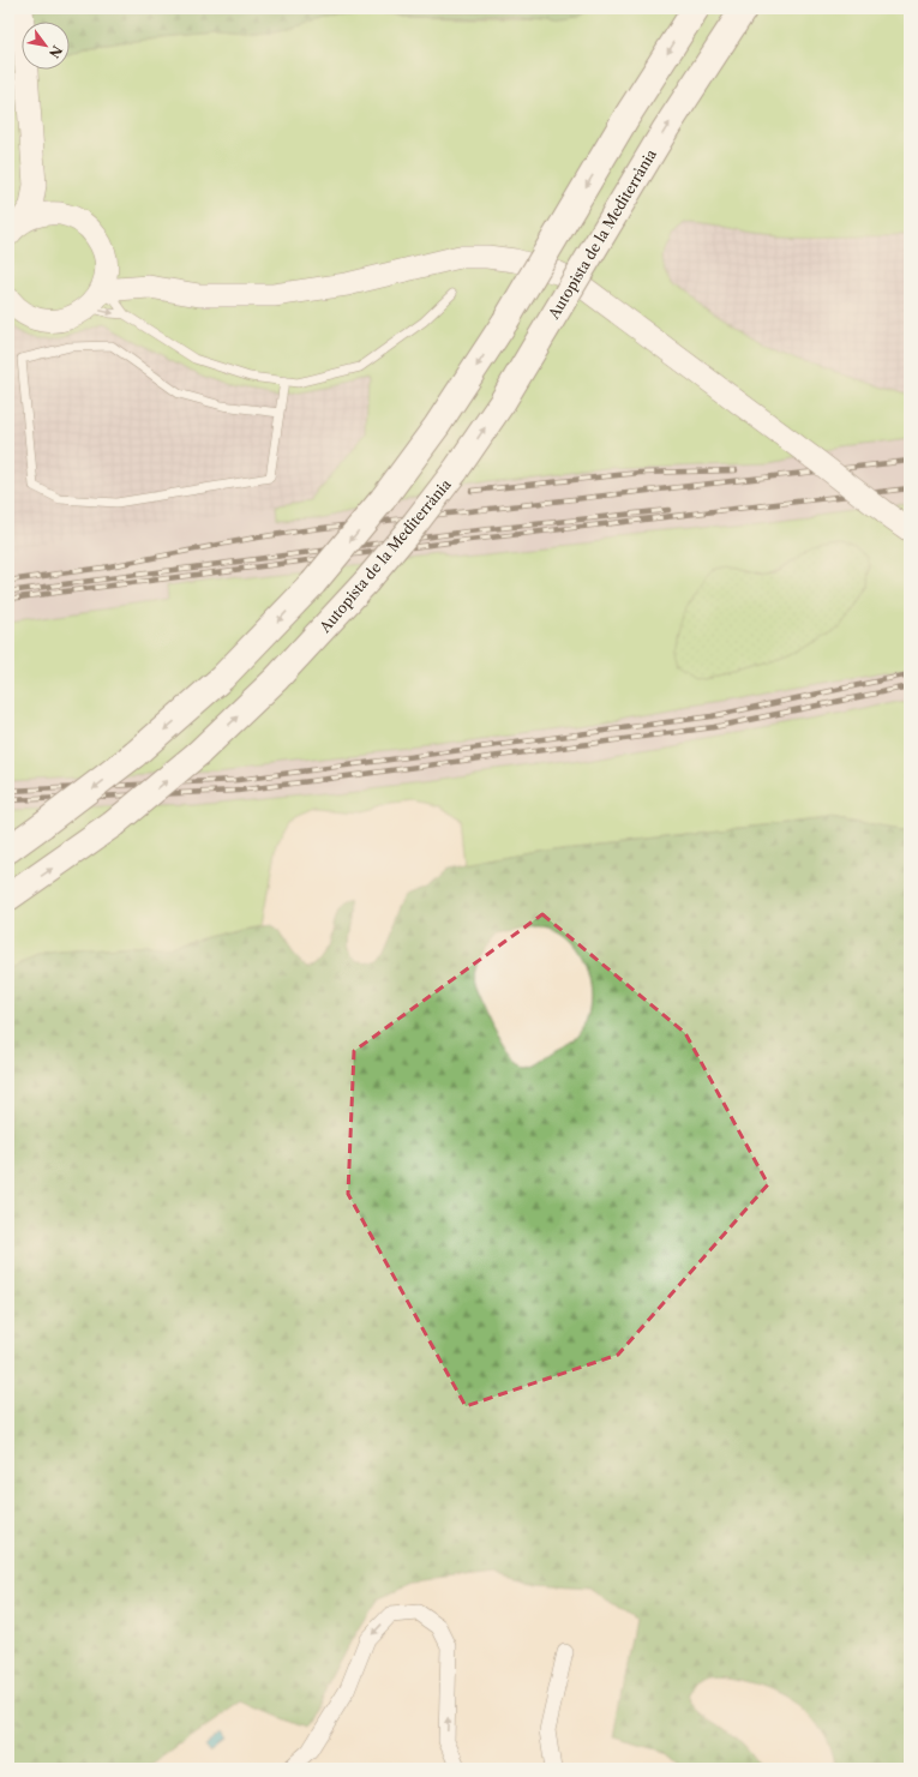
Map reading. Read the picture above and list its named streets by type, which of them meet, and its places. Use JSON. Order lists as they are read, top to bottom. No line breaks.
{"streets":{"highway":["Autopista de la Mediterrània"]},"north":"bottom right"}
